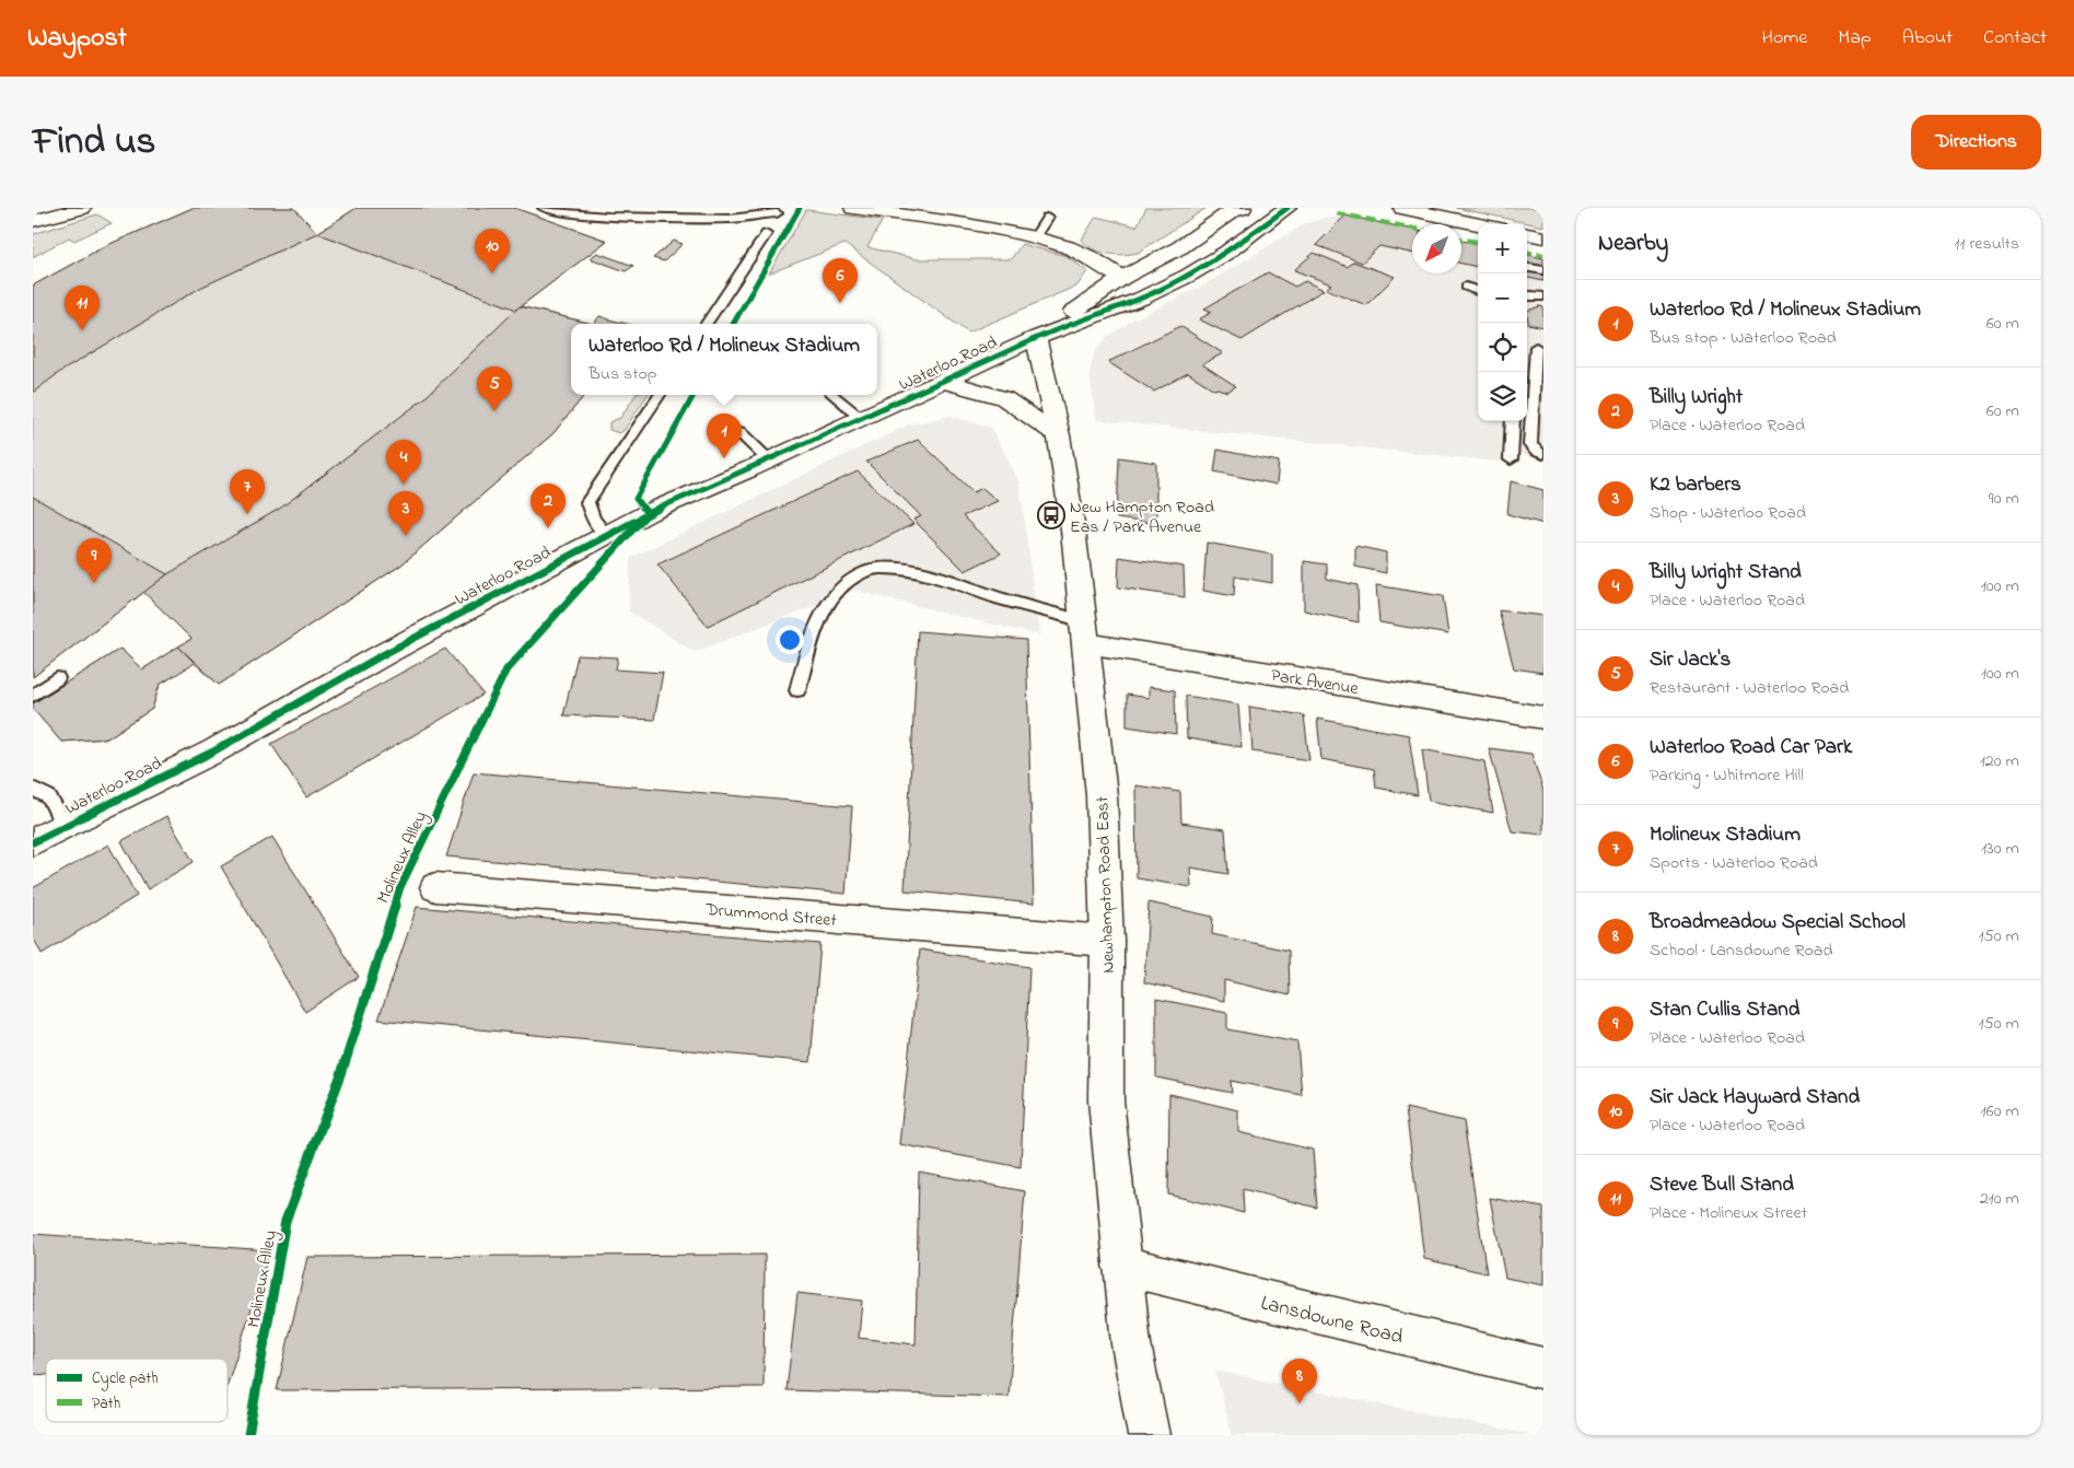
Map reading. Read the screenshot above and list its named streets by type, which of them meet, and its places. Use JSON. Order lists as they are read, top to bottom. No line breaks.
{"streets":{"main road":["Waterloo Road","Park Avenue","Newhampton Road East","Drummond Street","Lansdowne Road"],"cycle path":["Molineux Alley"]},"crossings":[["Waterloo Road","Newhampton Road East"],["Park Avenue","Newhampton Road East"],["Newhampton Road East","Drummond Street"],["Newhampton Road East","Lansdowne Road"]],"places":{"bus stop":["New Hampton Road Eas / Park Avenue"]},"legend":["Cycle path","Path"],"north":"bottom left","page":{"header":"Waypost","nav":["Home","Map","About","Contact"],"title":"Find us","buttons":"Directions","heading":["Nearby","11 results"],"map_buttons":["+","−"],"pins":["10","6","11","5","1","4","7","2","3","9","8"],"list":[{"mark":"1","name":"Waterloo Rd / Molineux Stadium","note":"Bus stop · Waterloo Road","value":"60 m"},{"mark":"2","name":"Billy Wright","note":"Place · Waterloo Road","value":"60 m"},{"mark":"3","name":"K2 barbers","note":"Shop · Waterloo Road","value":"90 m"},{"mark":"4","name":"Billy Wright Stand","note":"Place · Waterloo Road","value":"100 m"},{"mark":"5","name":"Sir Jack's","note":"Restaurant · Waterloo Road","value":"100 m"},{"mark":"6","name":"Waterloo Road Car Park","note":"Parking · Whitmore Hill","value":"120 m"},{"mark":"7","name":"Molineux Stadium","note":"Sports · Waterloo Road","value":"130 m"},{"mark":"8","name":"Broadmeadow Special School","note":"School · Lansdowne Road","value":"150 m"},{"mark":"9","name":"Stan Cullis Stand","note":"Place · Waterloo Road","value":"150 m"},{"mark":"10","name":"Sir Jack Hayward Stand","note":"Place · Waterloo Road","value":"160 m"},{"mark":"11","name":"Steve Bull Stand","note":"Place · Molineux Street","value":"210 m"}],"popup":["Waterloo Rd / Molineux Stadium","Bus stop"]}}
